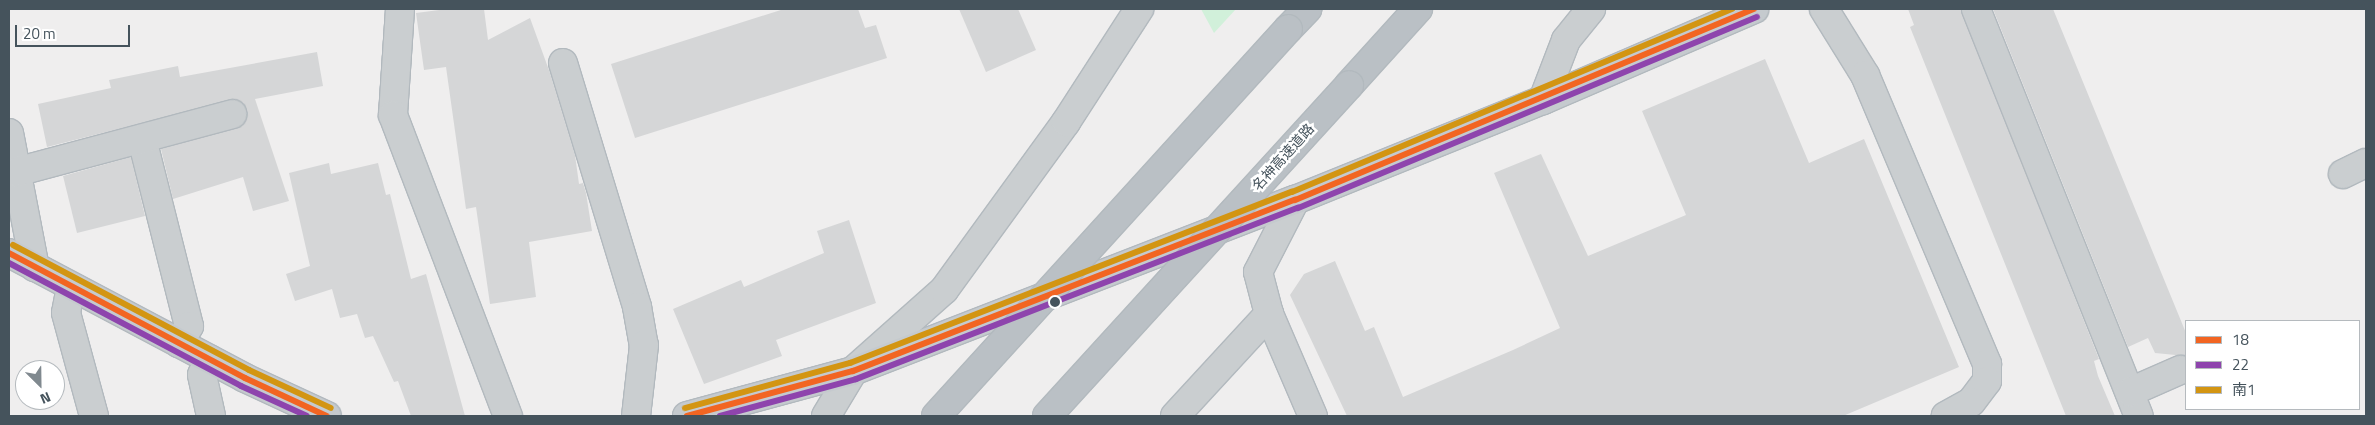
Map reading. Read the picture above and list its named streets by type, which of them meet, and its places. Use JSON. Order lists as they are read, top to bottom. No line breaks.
{"streets":{"highway":["名神高速道路"]},"lines":["transit line 18","transit line 南1","transit line 22"],"legend":["18","22","南1"],"scale_bar":"20 m","north":"bottom right"}
